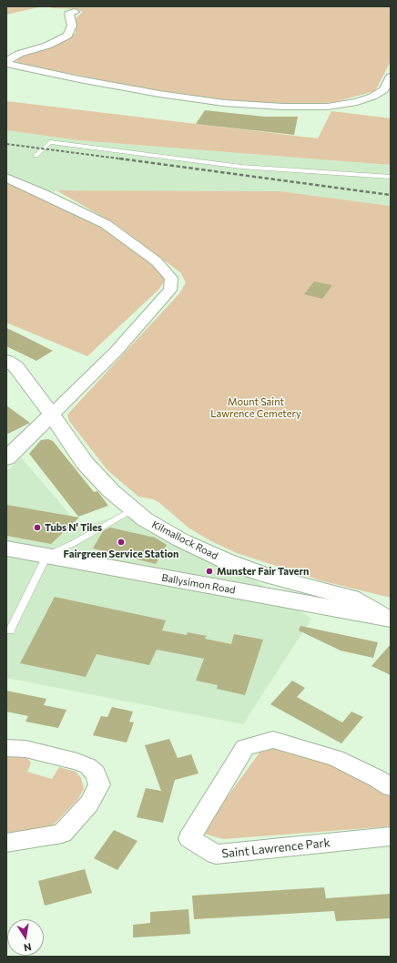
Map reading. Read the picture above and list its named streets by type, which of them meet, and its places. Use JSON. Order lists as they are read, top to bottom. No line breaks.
{"streets":{"street":["Kilmallock Road","Ballysimon Road","Saint Lawrence Park"]},"crossings":[["Kilmallock Road","Ballysimon Road"]],"parks":["Mount Saint Lawrence Cemetery"],"places":["Tubs N' Tiles","Fairgreen Service Station","Munster Fair Tavern"],"north":"bottom"}
